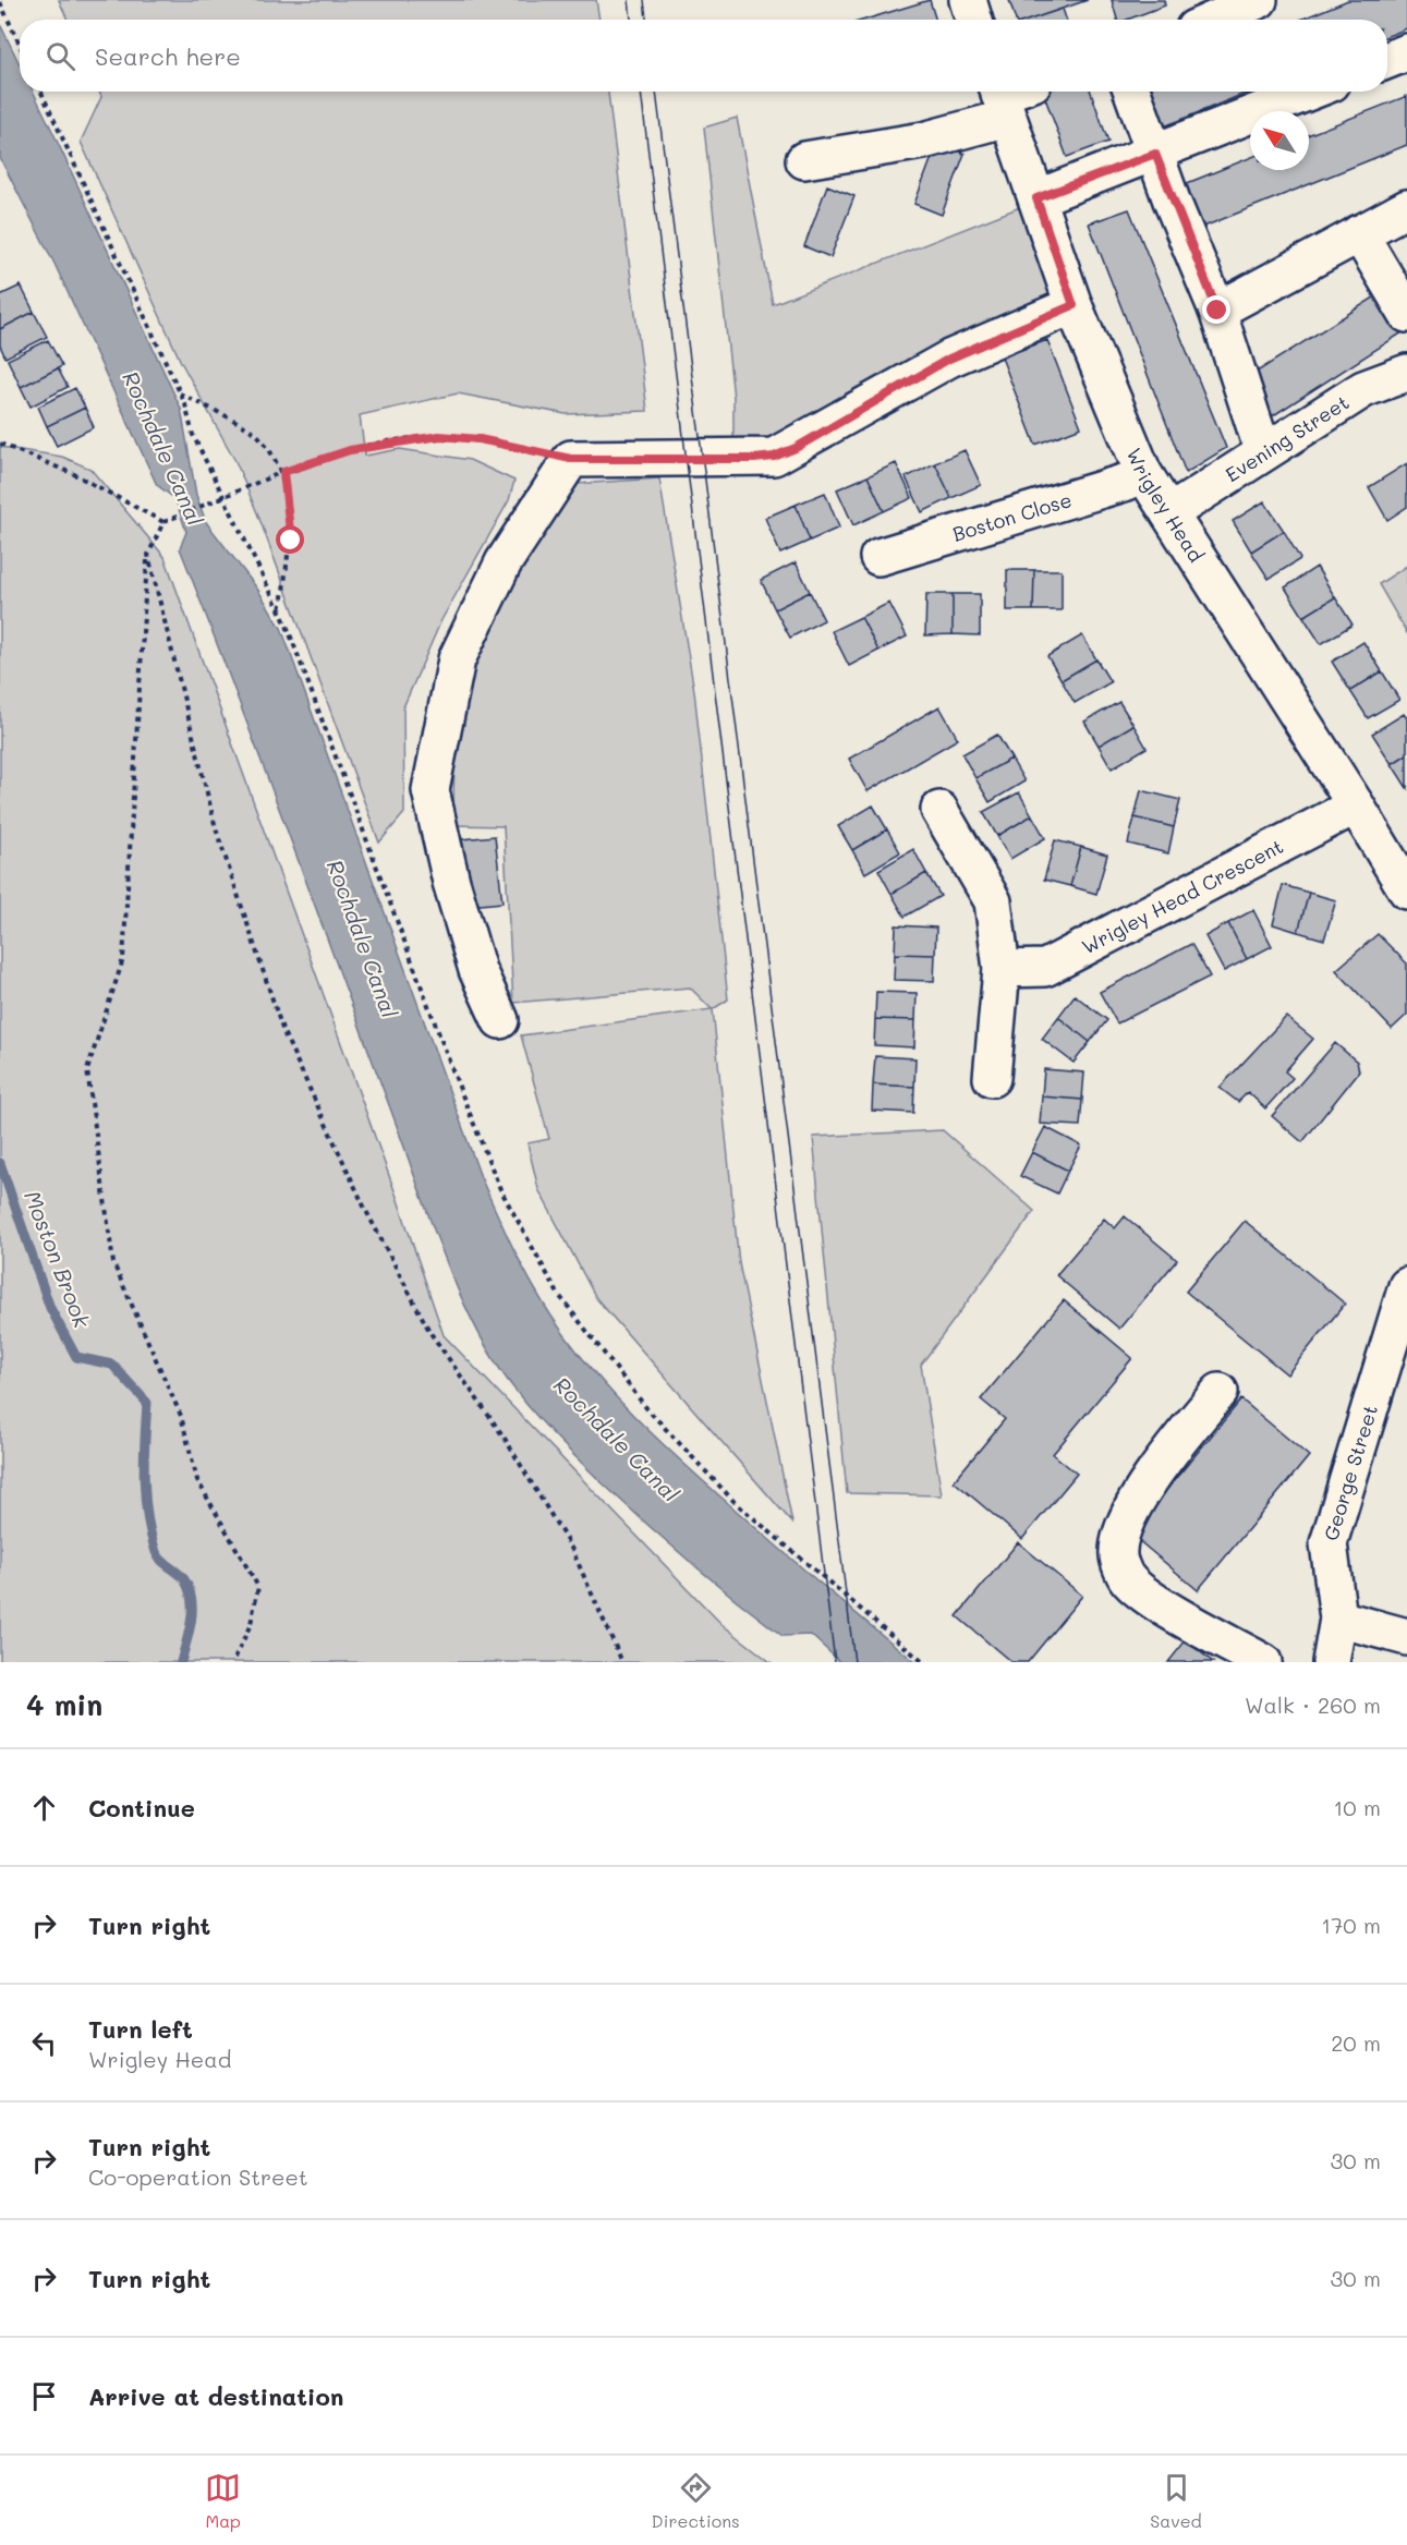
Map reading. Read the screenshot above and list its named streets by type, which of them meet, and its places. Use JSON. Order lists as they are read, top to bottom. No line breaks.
{"streets":{"street":["Evening Street","Wrigley Head","Boston Close","Wrigley Head Crescent","George Street"]},"crossings":[["Evening Street","Wrigley Head"],["Wrigley Head","Boston Close"],["Wrigley Head","Wrigley Head Crescent"]],"water":["Rochdale Canal","Moston Brook"],"north":"top left","page":{"search":"Search here","heading":["4 min","Walk · 260 m"],"list":[["Continue","10 m"],["Turn right","170 m"],["Turn left","Wrigley Head","20 m"],["Turn right","Co-operation Street","30 m"],["Turn right","30 m"],"Arrive at destination"],"nav":["Map","Directions","Saved"]}}
